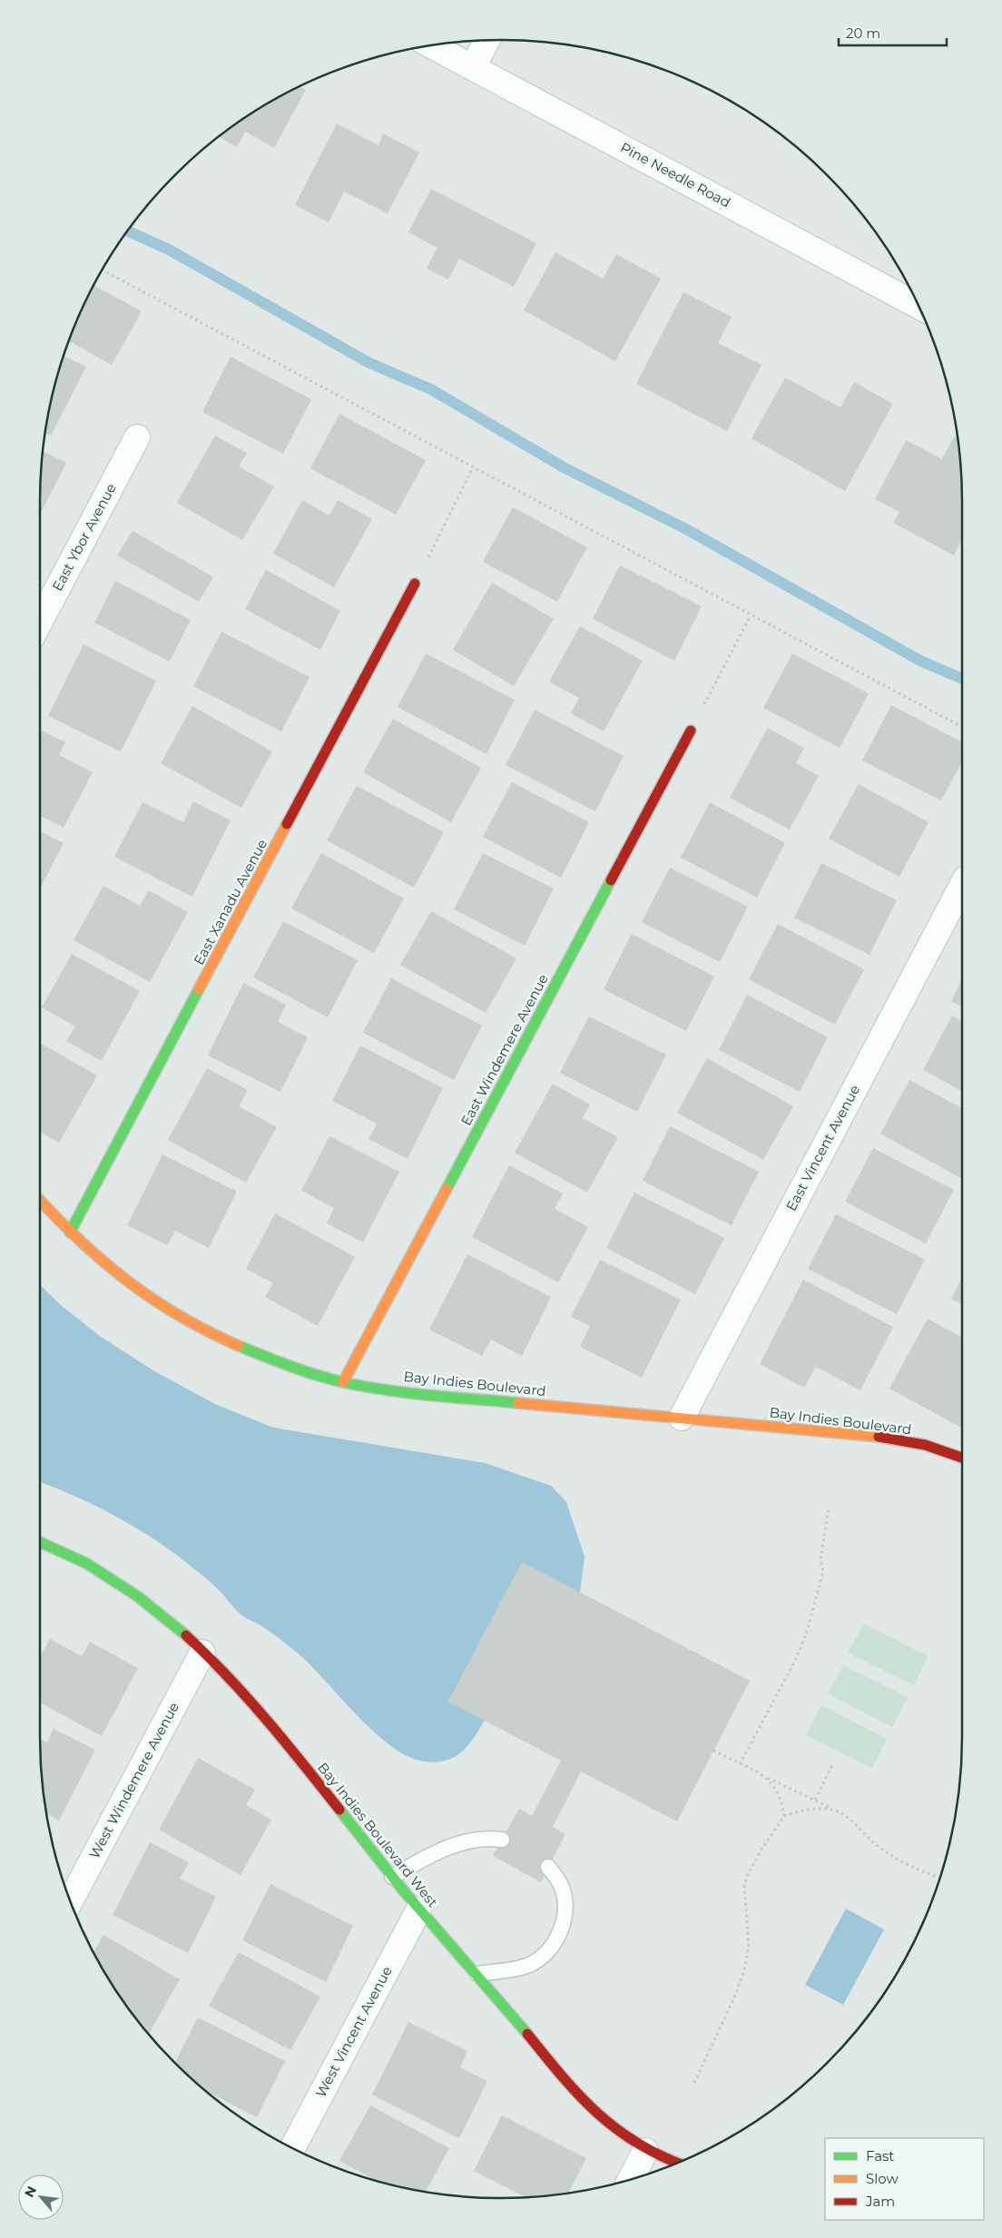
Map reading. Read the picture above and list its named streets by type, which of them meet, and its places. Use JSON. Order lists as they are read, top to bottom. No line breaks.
{"streets":{"street":["Pine Needle Road","East Ybor Avenue","East Xanadu Avenue","East Windemere Avenue","East Vincent Avenue","Bay Indies Boulevard","West Windemere Avenue","Bay Indies Boulevard West","West Vincent Avenue"]},"crossings":[["East Xanadu Avenue","Bay Indies Boulevard"],["East Windemere Avenue","Bay Indies Boulevard"],["East Vincent Avenue","Bay Indies Boulevard"],["West Windemere Avenue","Bay Indies Boulevard West"],["Bay Indies Boulevard West","West Vincent Avenue"]],"legend":["Fast","Slow","Jam"],"scale_bar":"20 m","north":"top left"}
